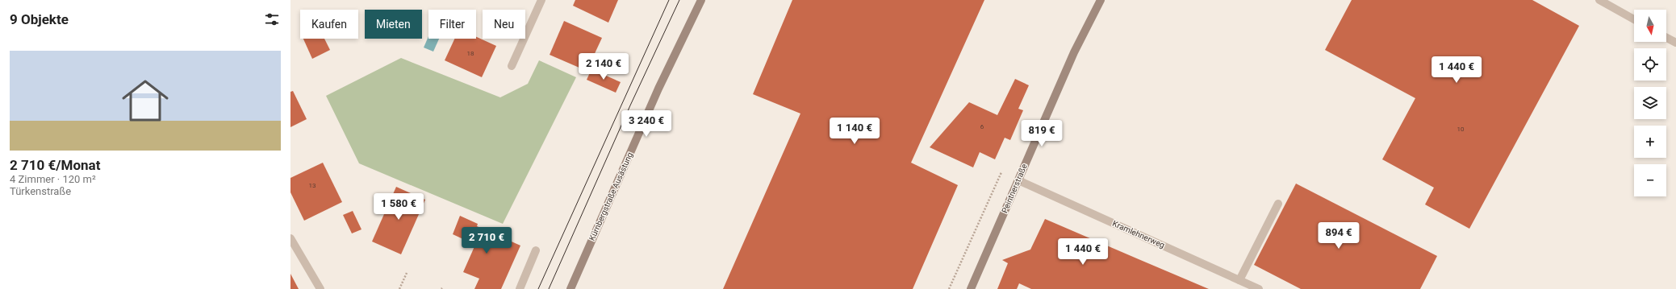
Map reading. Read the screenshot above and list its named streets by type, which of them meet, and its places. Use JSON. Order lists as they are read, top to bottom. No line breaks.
{"streets":{"street":["Peintnerstraße","Kürnbergstraße Ausästung","Kramlehnerweg"]},"crossings":[["Peintnerstraße","Kramlehnerweg"]],"house_numbers":["18","6","10","13"],"north":"bottom","page":{"heading":"9 Objekte","map_buttons":["+","−"],"chip":["Kaufen","Mieten","Filter","Neu"],"list":[{"name":"2 710 €/Monat","note":"4 Zimmer · 120 m² · Türkenstraße"}],"price":["2 140 €","1 440 €","3 240 €","1 140 €","819 €","1 580 €","894 €","2 710 €","1 440 €"]}}
